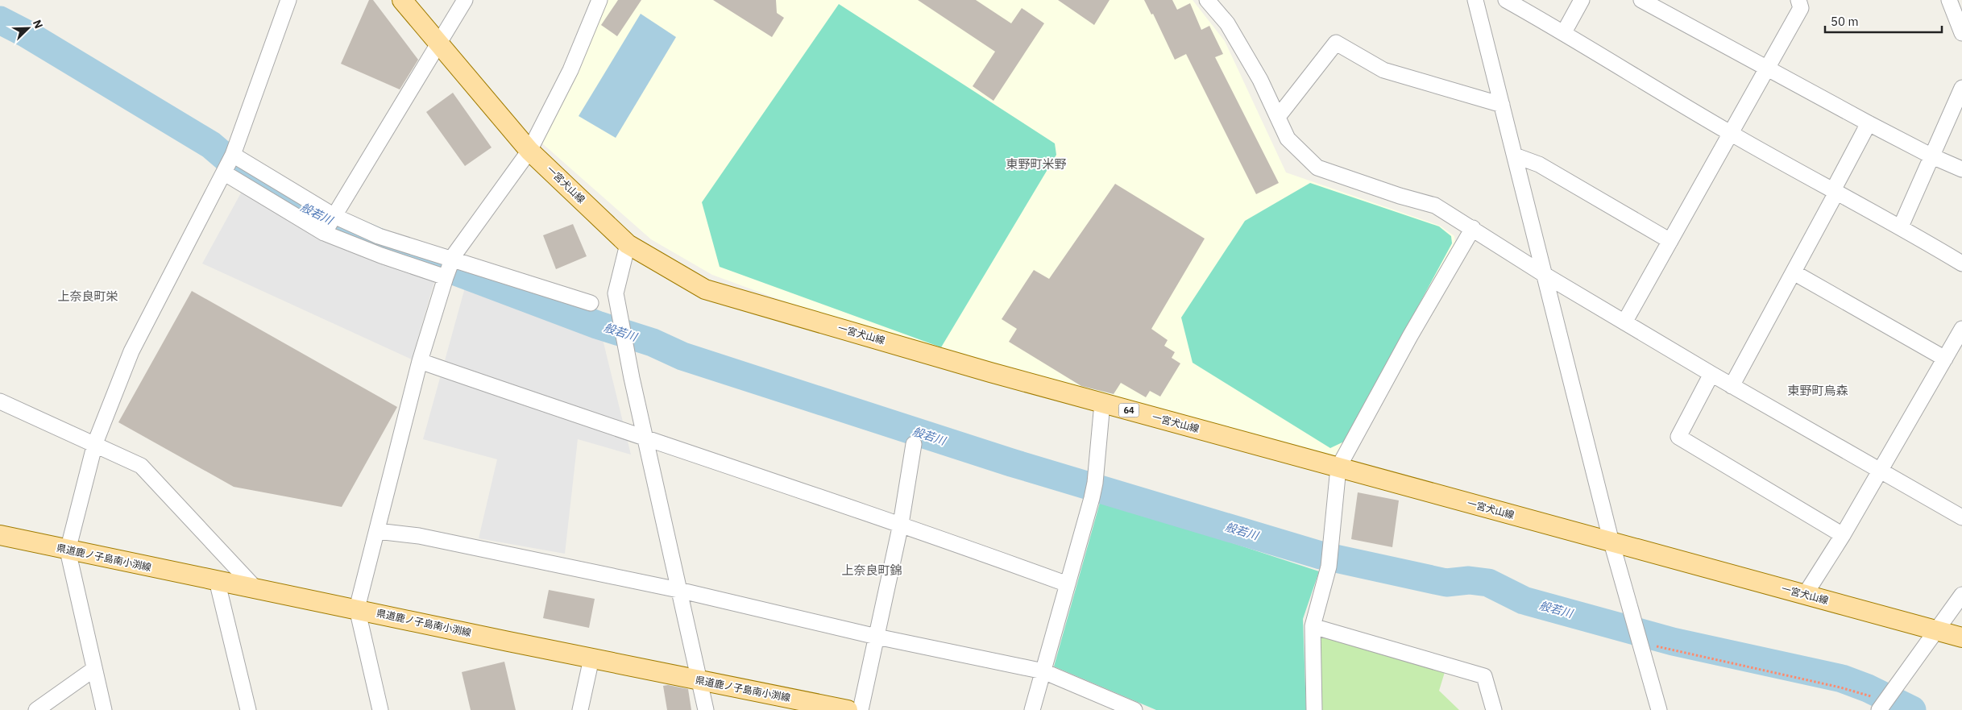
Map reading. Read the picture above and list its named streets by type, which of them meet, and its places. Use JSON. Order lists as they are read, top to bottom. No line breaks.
{"streets":{"main road":["一宮犬山線","64","県道鹿ノ子島南小渕線"]},"districts":["東野町米野","上奈良町栄","東野町烏森","上奈良町錦"],"water":["般若川"],"scale_bar":"50 m","north":"top right"}
